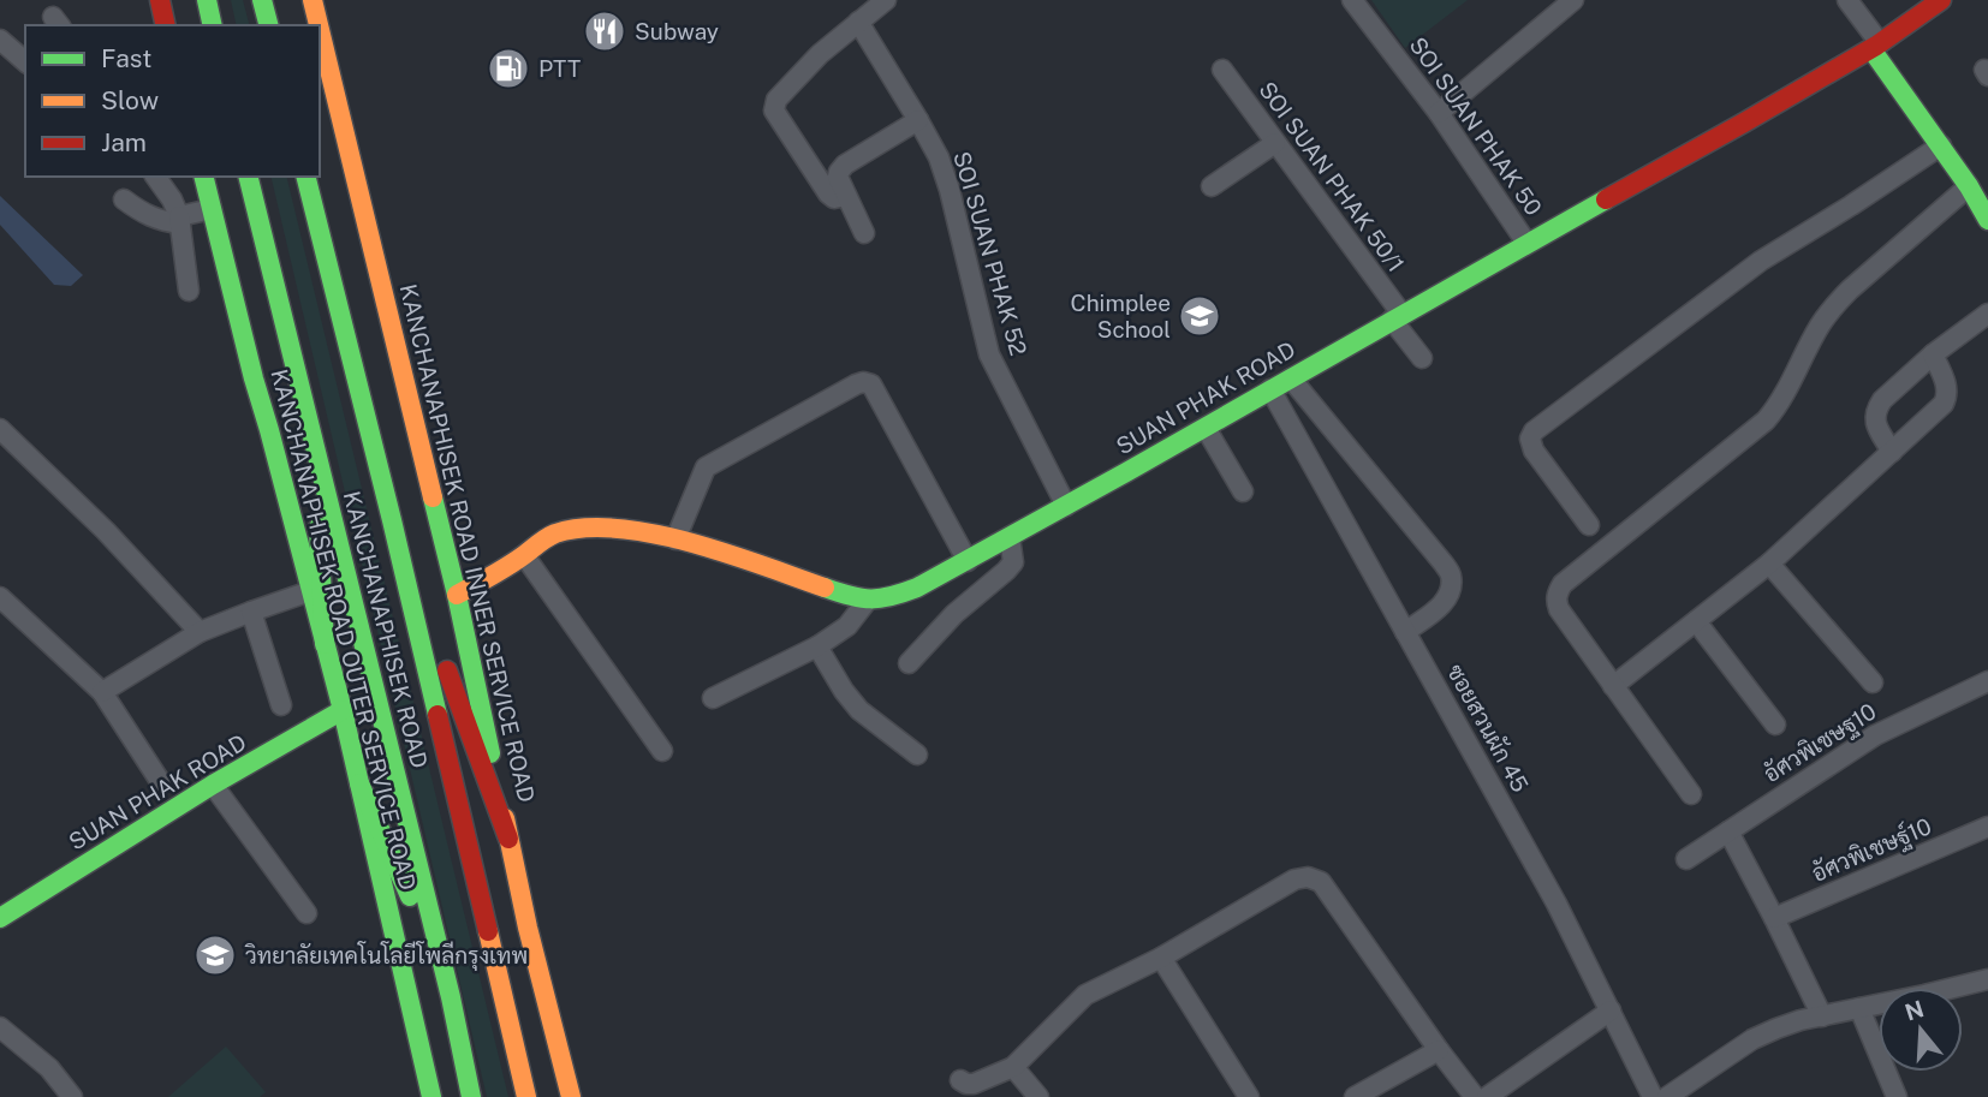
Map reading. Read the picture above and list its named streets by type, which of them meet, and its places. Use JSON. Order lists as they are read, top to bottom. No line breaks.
{"streets":{"main road":["SUAN PHAK ROAD","KANCHANAPHISEK ROAD INNER SERVICE ROAD","KANCHANAPHISEK ROAD OUTER SERVICE ROAD","KANCHANAPHISEK ROAD"],"street":["SOI SUAN PHAK 50","SOI SUAN PHAK 50/1","SOI SUAN PHAK 52","ซอยสวนผัก 45","อัศวพิเชษฐ10","อัศวพิเชษฐ์10"]},"crossings":[["SOI SUAN PHAK 50","SUAN PHAK ROAD"],["SOI SUAN PHAK 50/1","SUAN PHAK ROAD"],["SOI SUAN PHAK 52","SUAN PHAK ROAD"],["SUAN PHAK ROAD","KANCHANAPHISEK ROAD INNER SERVICE ROAD"],["SUAN PHAK ROAD","KANCHANAPHISEK ROAD OUTER SERVICE ROAD"],["SUAN PHAK ROAD","ซอยสวนผัก 45"]],"places":{"restaurant":["Subway"],"fuel station":["PTT"],"school or university":["Chimplee School","วิทยาลัยเทคโนโลยีโพลีกรุงเทพ"]},"legend":["Fast","Slow","Jam"],"north":"top"}
